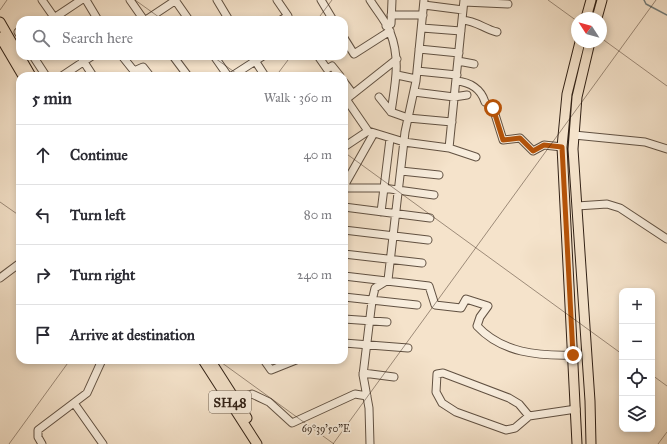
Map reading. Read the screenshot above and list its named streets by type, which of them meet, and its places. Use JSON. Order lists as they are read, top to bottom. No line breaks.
{"streets":{"main road":["SH48"]},"north":"top left","page":{"search":"Search here","heading":["5 min","Walk · 360 m"],"list":[["Continue","40 m"],["Turn left","80 m"],["Turn right","240 m"],"Arrive at destination"],"map_buttons":["+","−"]},"coordinates":["69°39'50\"E"]}
